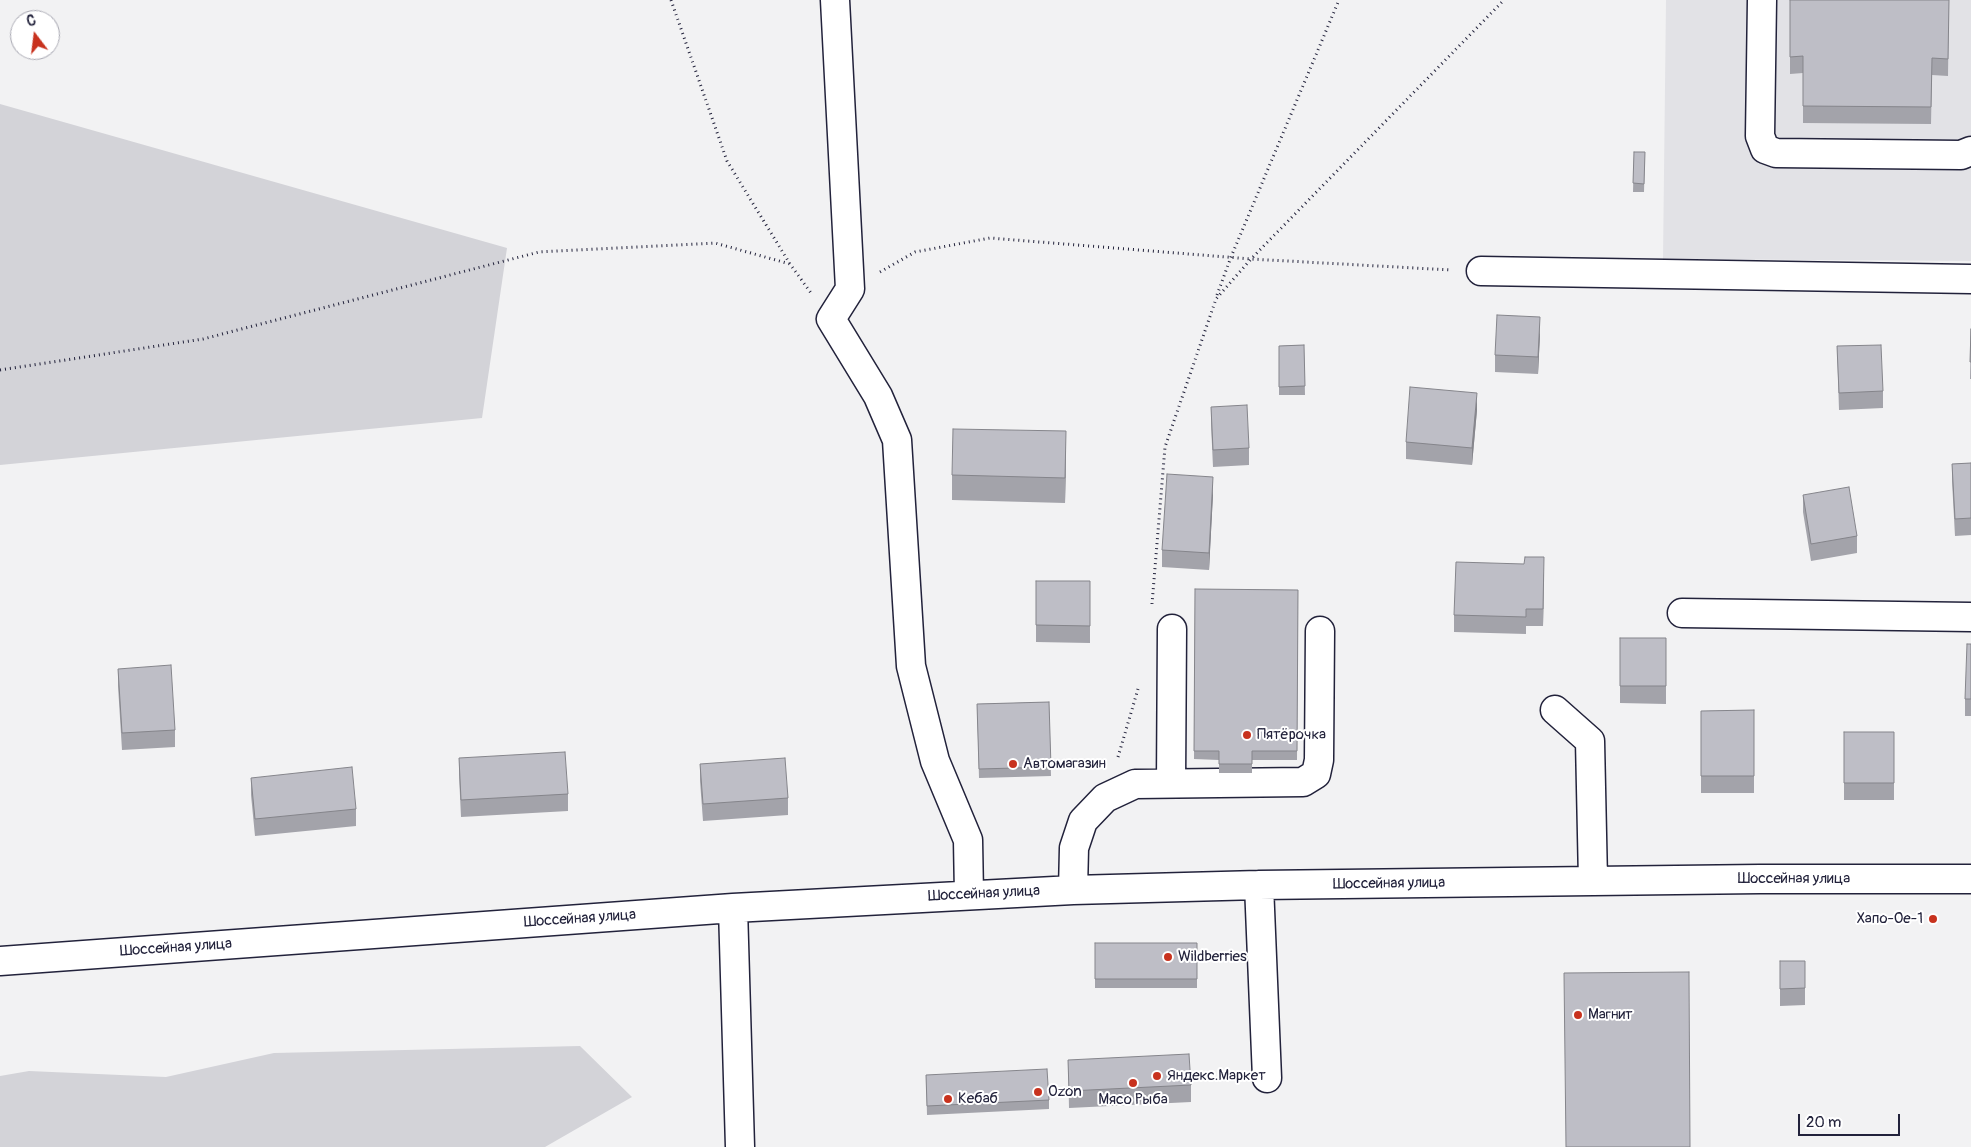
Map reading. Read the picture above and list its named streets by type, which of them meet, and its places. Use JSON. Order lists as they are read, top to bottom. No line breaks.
{"streets":{"street":["Шоссейная улица"]},"places":["Пятёрочка","Автомагазин","Хапо-Ое-1","Wildberries","Магнит","Яндекс.Маркет","Мясо Рыба","Ozon","Кебаб"],"scale_bar":"20 m","north":"top"}
